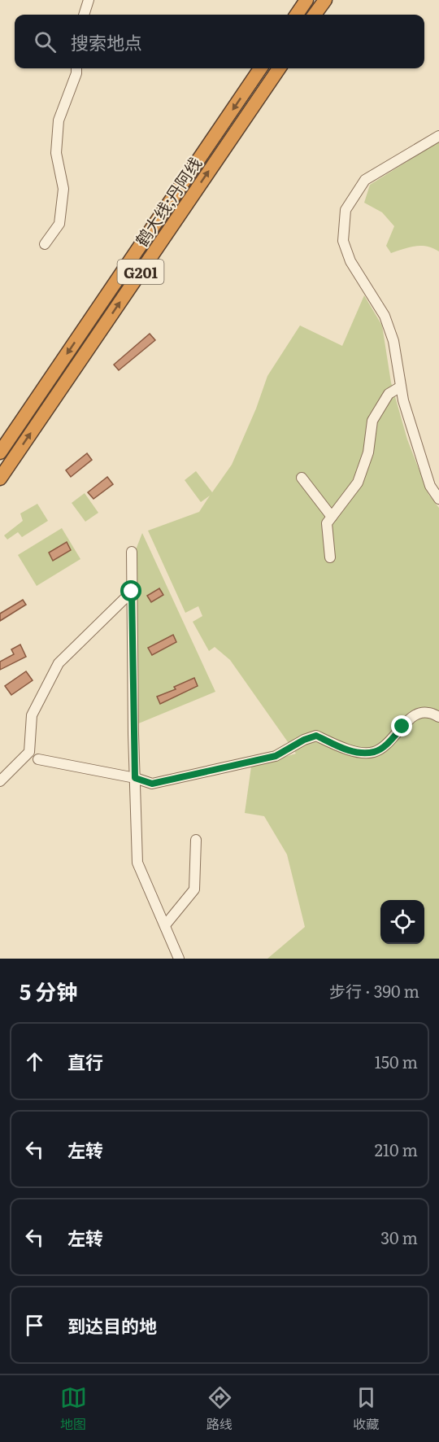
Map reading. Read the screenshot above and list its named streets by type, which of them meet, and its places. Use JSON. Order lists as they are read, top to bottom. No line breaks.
{"streets":{"highway":["鹤大线;丹阿线","G201"]},"page":{"search":"搜索地点","heading":["5 分钟","步行 · 390 m"],"list":[["直行","150 m"],["左转","210 m"],["左转","30 m"],"到达目的地"],"nav":["地图","路线","收藏"]}}
